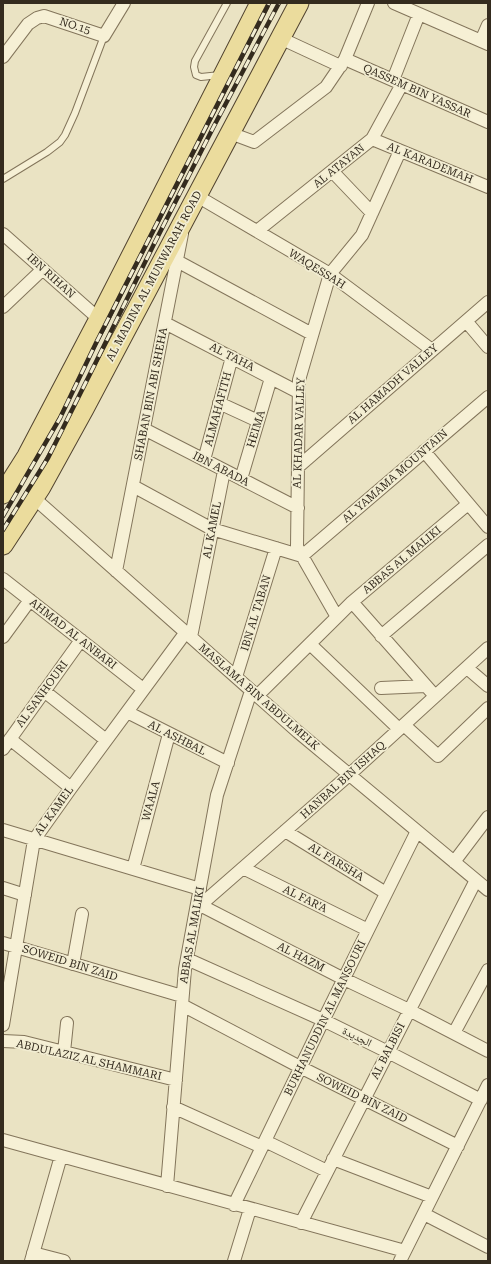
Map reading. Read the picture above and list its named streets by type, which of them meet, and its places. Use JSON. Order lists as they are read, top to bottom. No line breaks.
{"streets":{"main road":["AL MADINA AL MUNWARAH ROAD"],"street":["NO.15","QASSEM BIN YASSAR","AL KARADEMAH","AL ATAYAN","WAQESSAH","IBN RIHAN","AL TAHA","AL HAMADH VALLEY","SHABAN BIN ABI SHEHA","ALMAHAFITH","HEIMA","AL KHADAR VALLEY","IBN ABADA","AL YAMAMA MOUNTAIN","AL KAMEL","ABBAS AL MALIKI","IBN AL TABAN","AHMAD AL ANBARI","AL SANHOURI","MASLAMA BIN ABDULMELK","AL ASHBAL","HANBAL BIN ISHAQ","WAALA","AL FARSHA","AL FAR'A","AL HAZM","SOWEID BIN ZAID","BURHANUDDIN AL MANSOURI","الجديدة","AL BALBISI","ABDULAZIZ AL SHAMMARI"]},"crossings":[["QASSEM BIN YASSAR","AL ATAYAN"],["QASSEM BIN YASSAR","AL MADINA AL MUNWARAH ROAD"],["AL KARADEMAH","AL ATAYAN"],["AL KARADEMAH","AL KHADAR VALLEY"],["AL ATAYAN","WAQESSAH"],["WAQESSAH","AL MADINA AL MUNWARAH ROAD"],["WAQESSAH","AL HAMADH VALLEY"],["WAQESSAH","AL KHADAR VALLEY"],["AL MADINA AL MUNWARAH ROAD","SHABAN BIN ABI SHEHA"],["AL MADINA AL MUNWARAH ROAD","MASLAMA BIN ABDULMELK"],["AL TAHA","SHABAN BIN ABI SHEHA"],["AL TAHA","ALMAHAFITH"],["AL TAHA","HEIMA"],["AL TAHA","AL KHADAR VALLEY"],["AL HAMADH VALLEY","AL KHADAR VALLEY"],["SHABAN BIN ABI SHEHA","IBN ABADA"],["SHABAN BIN ABI SHEHA","MASLAMA BIN ABDULMELK"],["ALMAHAFITH","IBN ABADA"],["HEIMA","IBN ABADA"],["AL KHADAR VALLEY","IBN ABADA"],["AL KHADAR VALLEY","AL YAMAMA MOUNTAIN"],["AL KHADAR VALLEY","ABBAS AL MALIKI"],["IBN ABADA","AL KAMEL"],["AL KAMEL","AHMAD AL ANBARI"],["AL KAMEL","MASLAMA BIN ABDULMELK"],["AL KAMEL","AL ASHBAL"],["AL KAMEL","SOWEID BIN ZAID"],["ABBAS AL MALIKI","MASLAMA BIN ABDULMELK"],["ABBAS AL MALIKI","AL ASHBAL"],["ABBAS AL MALIKI","HANBAL BIN ISHAQ"],["ABBAS AL MALIKI","AL HAZM"],["ABBAS AL MALIKI","SOWEID BIN ZAID"],["ABBAS AL MALIKI","الجديدة"],["ABBAS AL MALIKI","ABDULAZIZ AL SHAMMARI"],["IBN AL TABAN","MASLAMA BIN ABDULMELK"],["AHMAD AL ANBARI","AL SANHOURI"],["MASLAMA BIN ABDULMELK","HANBAL BIN ISHAQ"],["MASLAMA BIN ABDULMELK","BURHANUDDIN AL MANSOURI"],["MASLAMA BIN ABDULMELK","AL BALBISI"],["AL ASHBAL","WAALA"],["HANBAL BIN ISHAQ","AL FARSHA"],["HANBAL BIN ISHAQ","AL FAR'A"],["HANBAL BIN ISHAQ","AL HAZM"],["AL FARSHA","BURHANUDDIN AL MANSOURI"],["AL FAR'A","BURHANUDDIN AL MANSOURI"],["AL HAZM","BURHANUDDIN AL MANSOURI"],["AL HAZM","AL BALBISI"],["SOWEID BIN ZAID","BURHANUDDIN AL MANSOURI"],["SOWEID BIN ZAID","AL BALBISI"],["BURHANUDDIN AL MANSOURI","الجديدة"],["الجديدة","AL BALBISI"]]}
